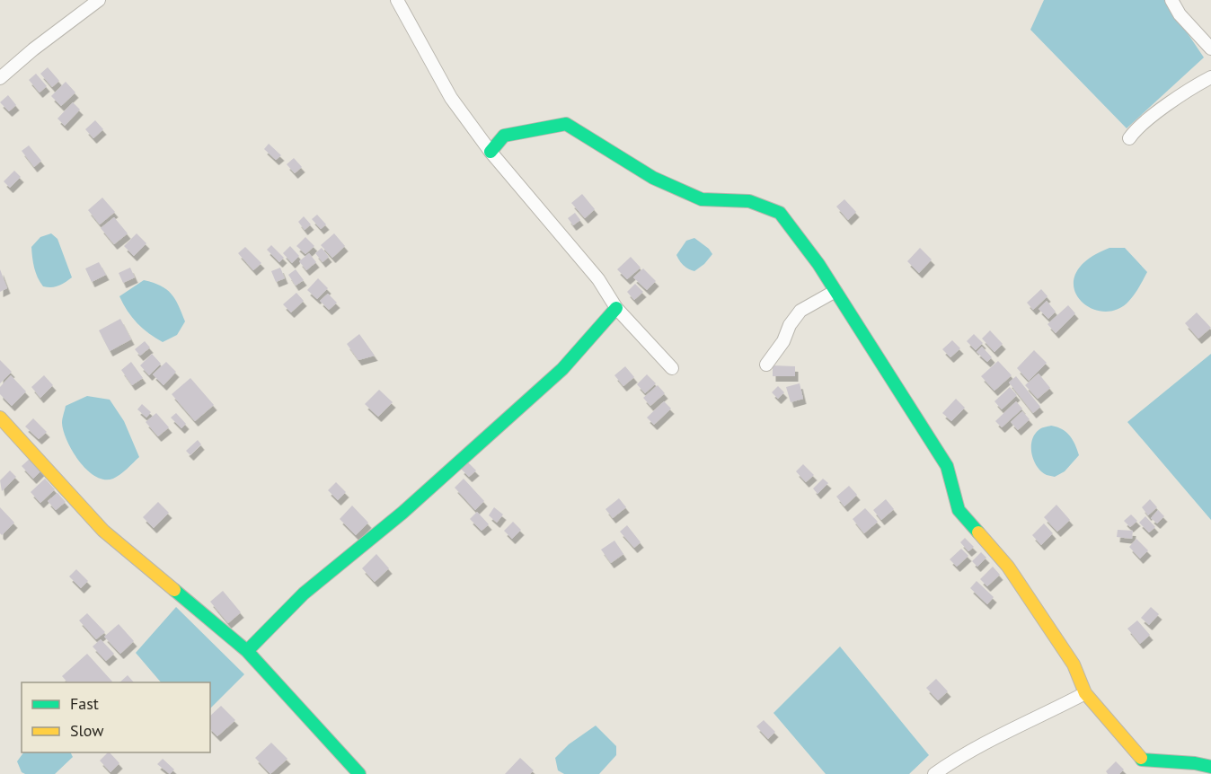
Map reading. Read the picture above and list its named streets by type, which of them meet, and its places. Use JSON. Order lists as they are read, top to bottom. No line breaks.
{"legend":["Fast","Slow"]}
